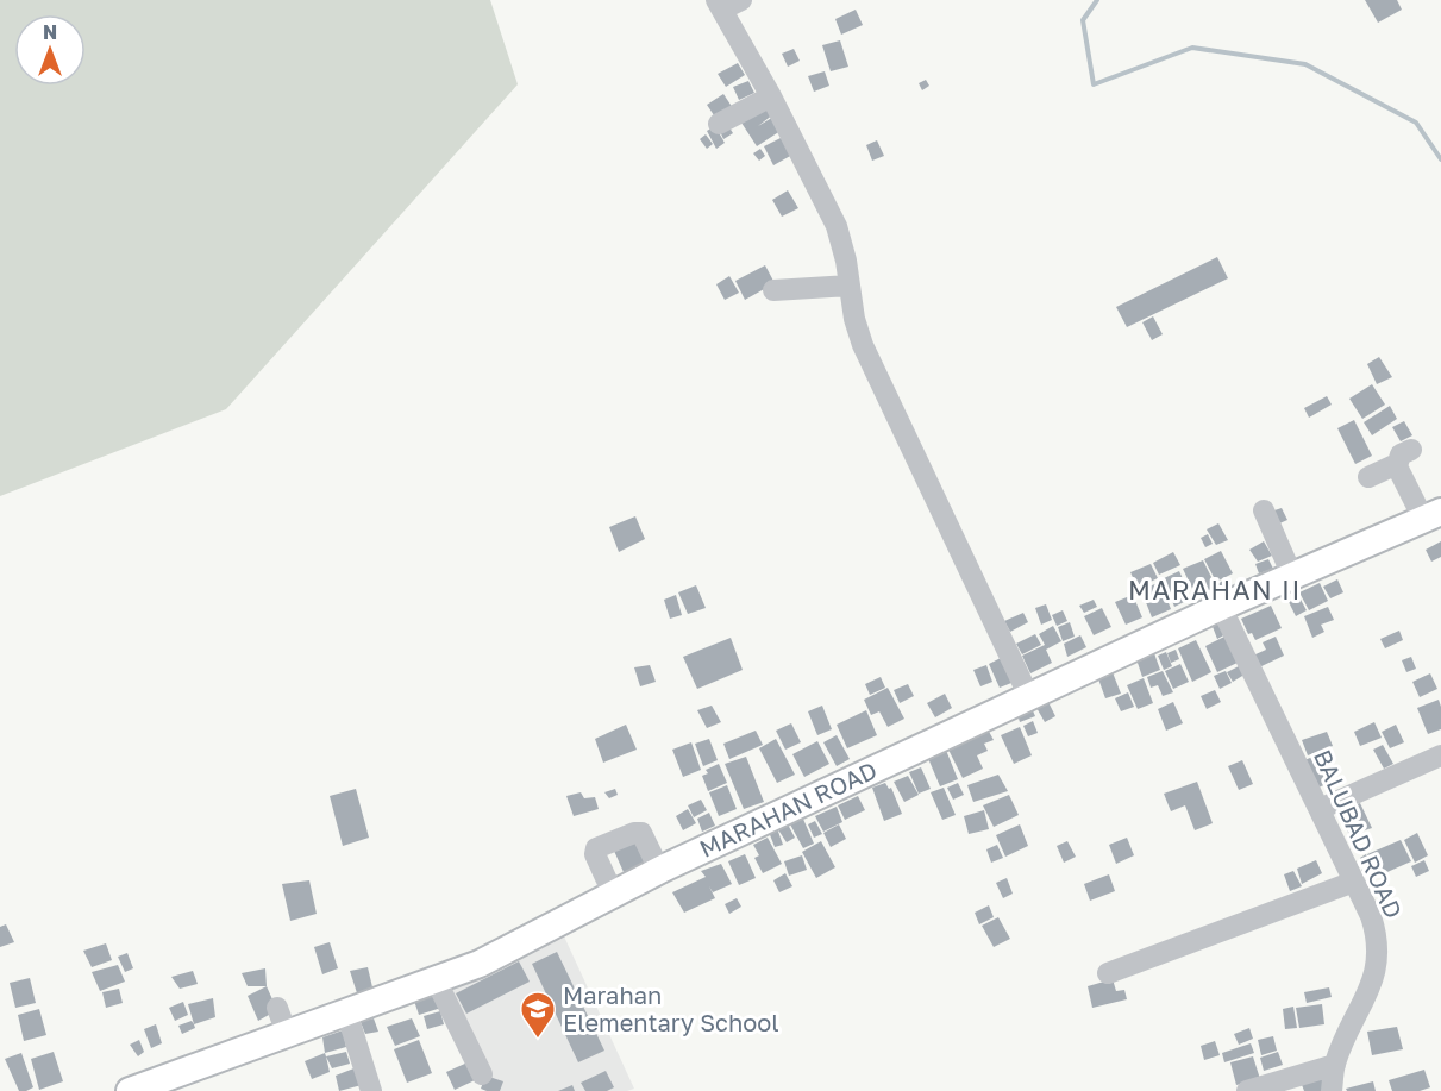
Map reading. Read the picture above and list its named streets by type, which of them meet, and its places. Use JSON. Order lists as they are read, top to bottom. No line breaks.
{"streets":{"main road":["MARAHAN ROAD"],"street":["BALUBAD ROAD"]},"crossings":[["MARAHAN ROAD","BALUBAD ROAD"]],"districts":["MARAHAN II"],"places":{"school or university":["Marahan Elementary School"]},"north":"top"}
